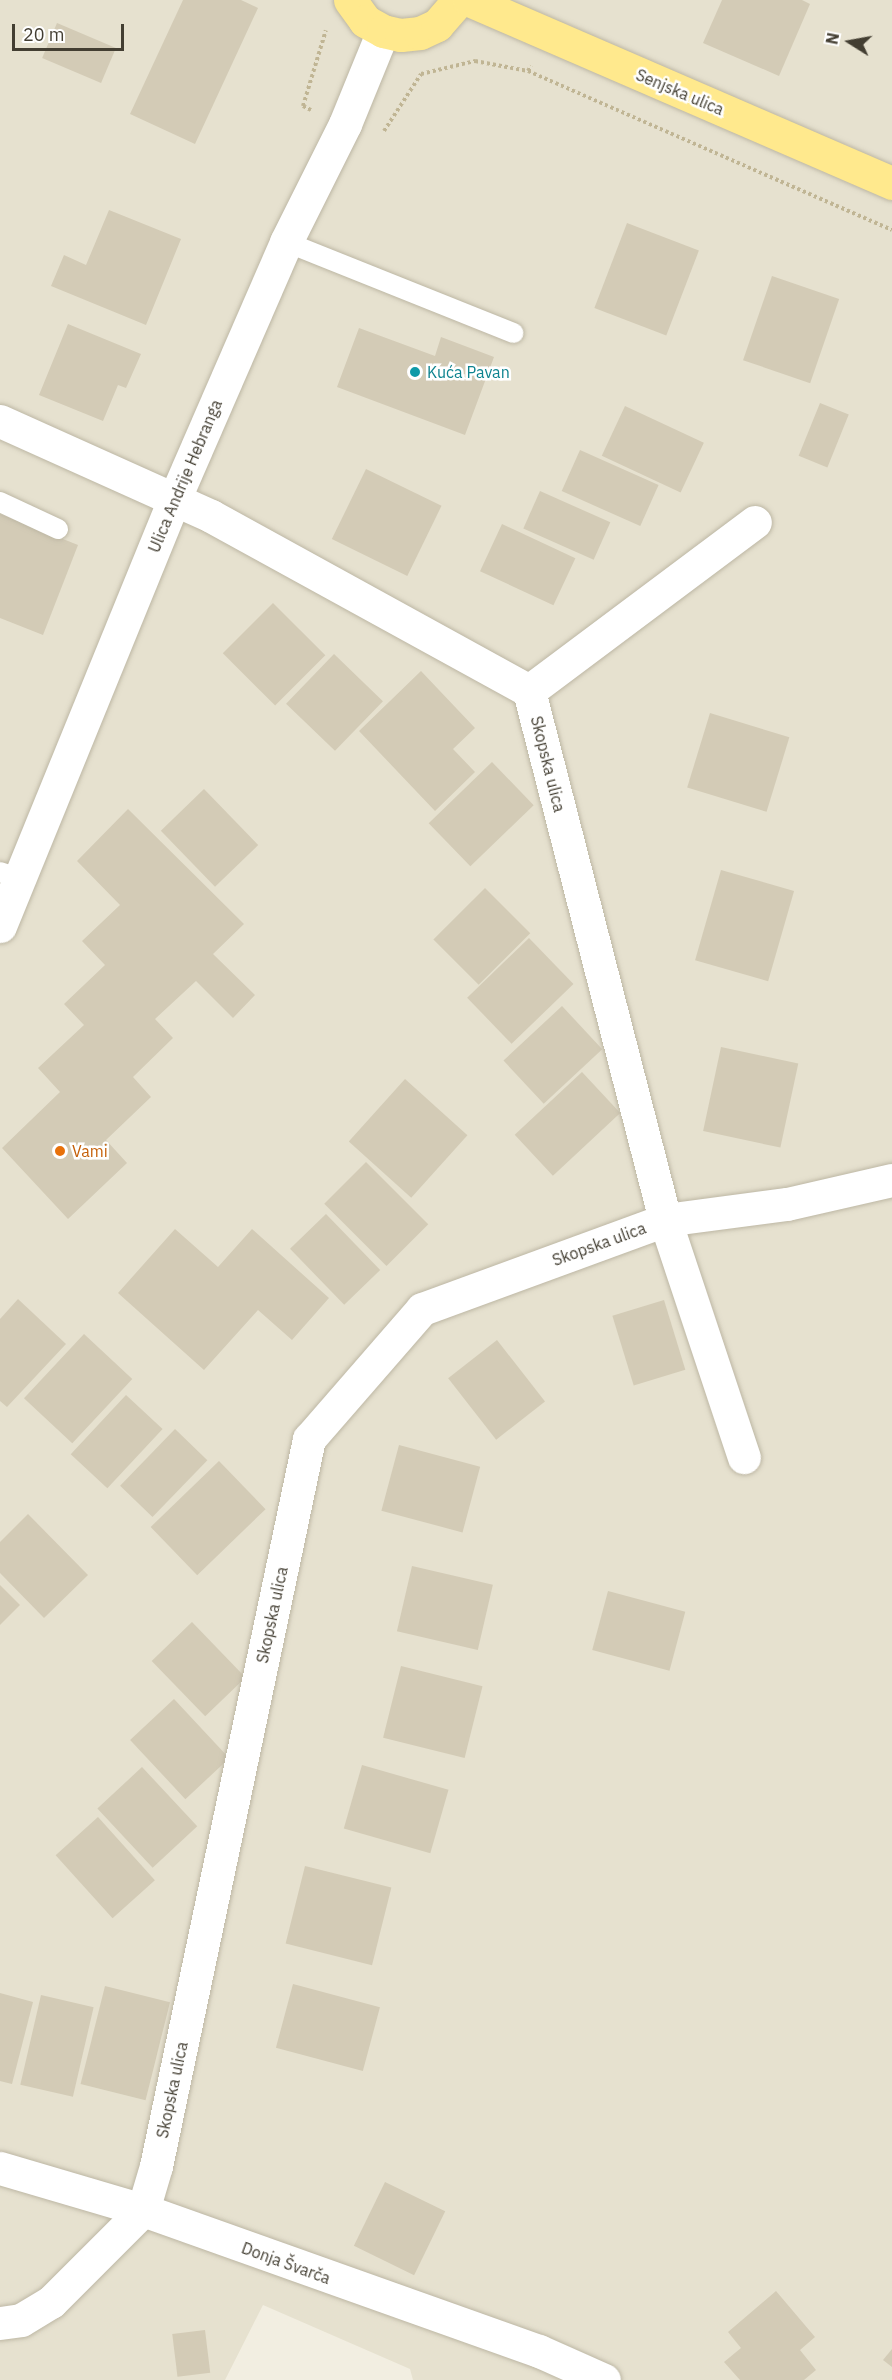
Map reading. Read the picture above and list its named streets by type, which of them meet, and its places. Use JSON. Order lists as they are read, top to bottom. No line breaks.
{"streets":{"main road":["Senjska ulica"],"street":["Ulica Andrije Hebranga","Skopska ulica","Donja Švarča"]},"crossings":[["Skopska ulica","Donja Švarča"]],"places":["Kuća Pavan","Vami"],"scale_bar":"20 m","north":"left"}
